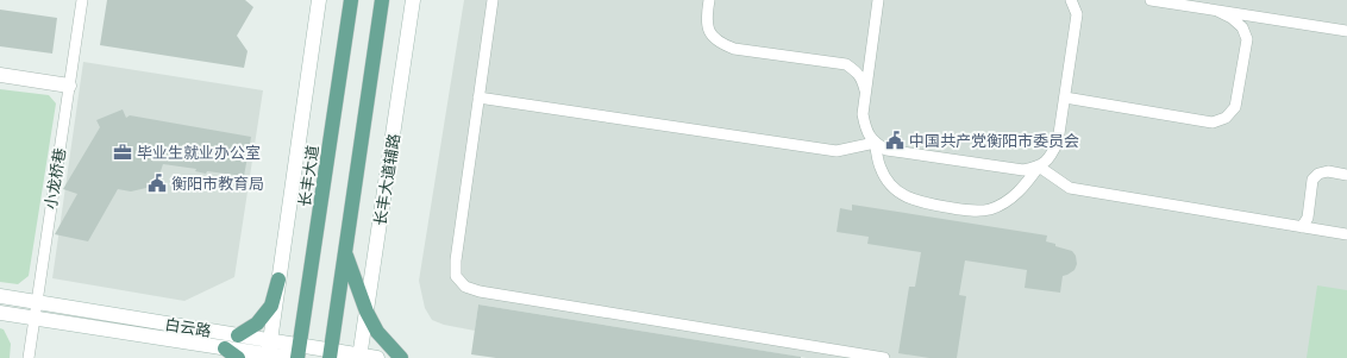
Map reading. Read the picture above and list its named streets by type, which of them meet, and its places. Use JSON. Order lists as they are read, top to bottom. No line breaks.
{"streets":{"main road":["长丰大道"],"street":["长丰大道辅路","白云路"],"lane":["小龙桥巷"]},"crossings":[["长丰大道","白云路"],["小龙桥巷","白云路"],["长丰大道辅路","白云路"]],"places":{"public building":["中国共产党衡阳市委员会","衡阳市教育局"],"office":["毕业生就业办公室"]}}
